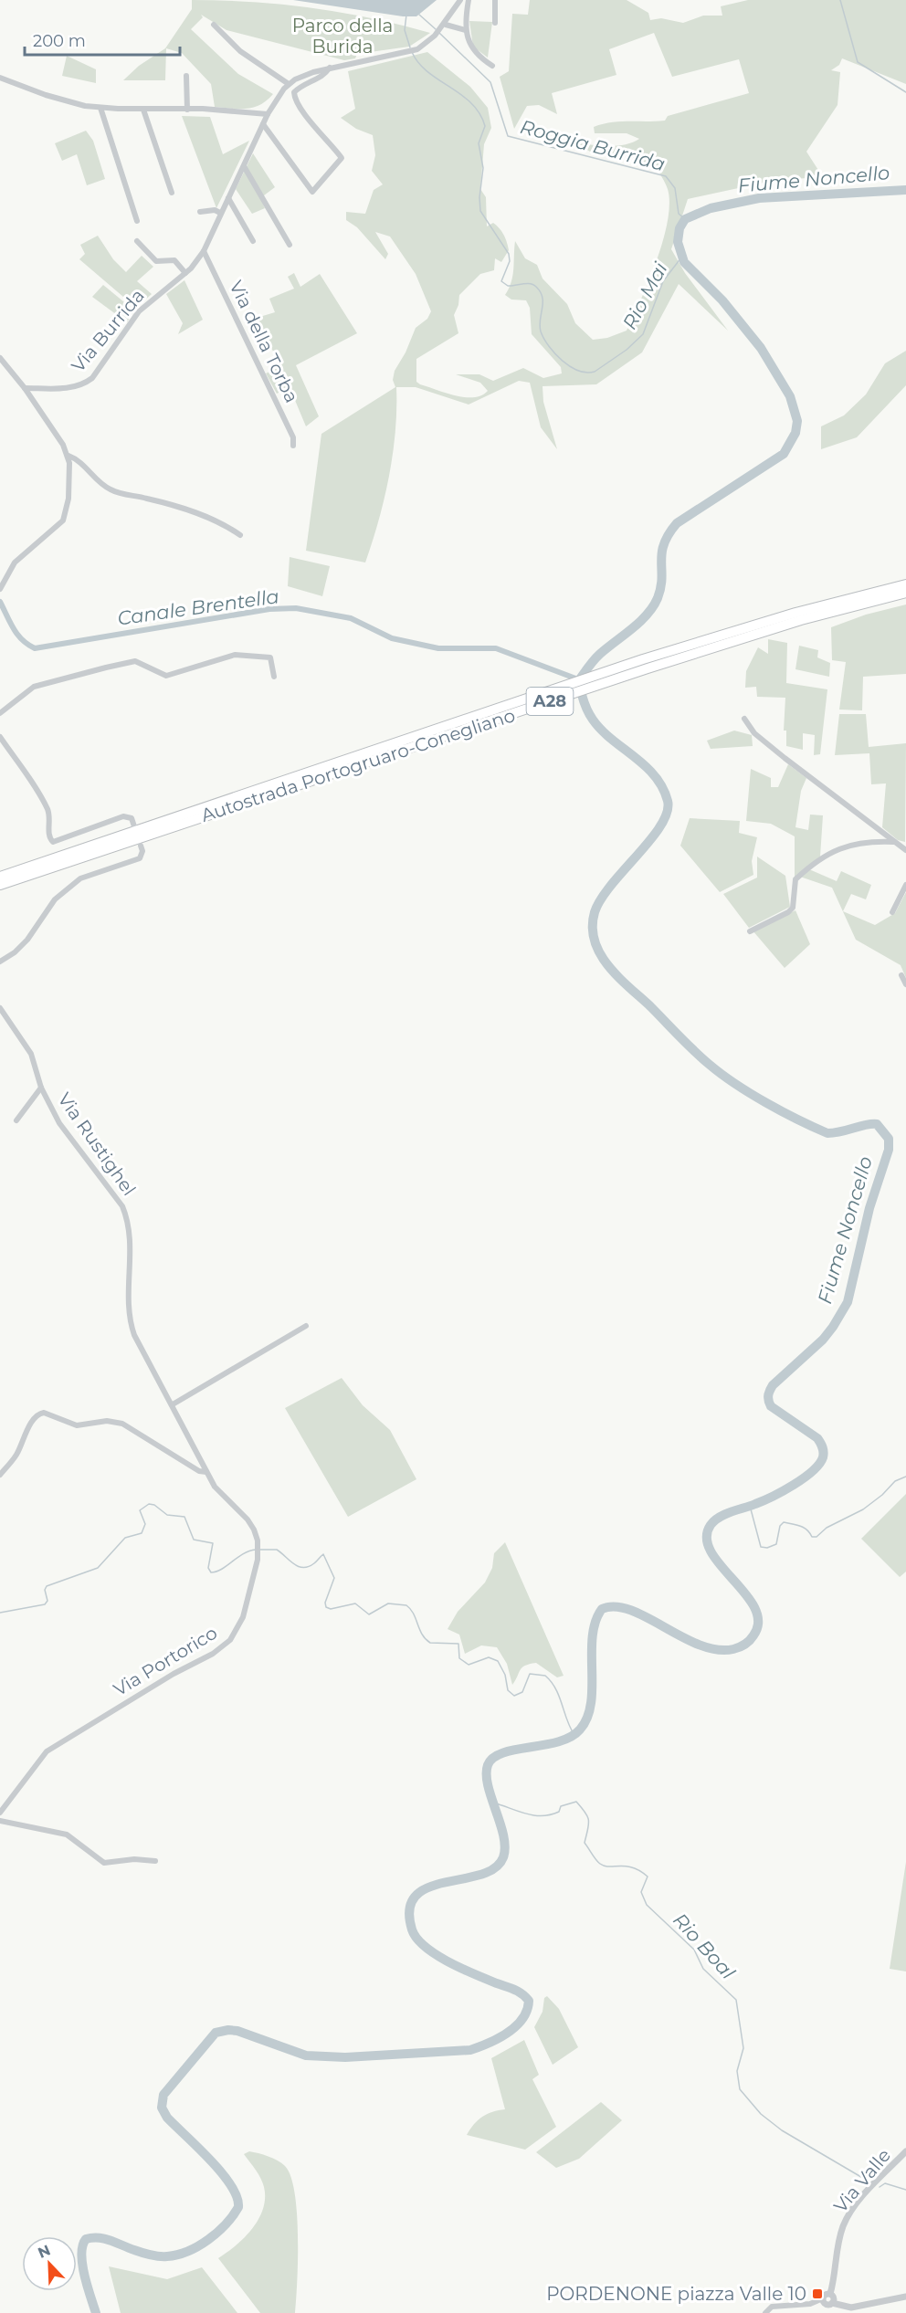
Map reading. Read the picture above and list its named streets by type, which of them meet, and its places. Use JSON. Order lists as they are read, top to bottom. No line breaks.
{"streets":{"highway":["A28","Autostrada Portogruaro-Conegliano"],"street":["Via Burrida","Via della Torba","Via Rustighel","Via Portorico","Via Valle"]},"crossings":[["Via Burrida","Via della Torba"],["Via Rustighel","Via Portorico"]],"water":["Roggia Burrida","Fiume Noncello","Rio Mai","Canale Brentella","Rio Boal"],"parks":["Parco della Burida"],"places":{"transit":["PORDENONE piazza Valle 10"]},"scale_bar":"200 m","north":"top left"}
